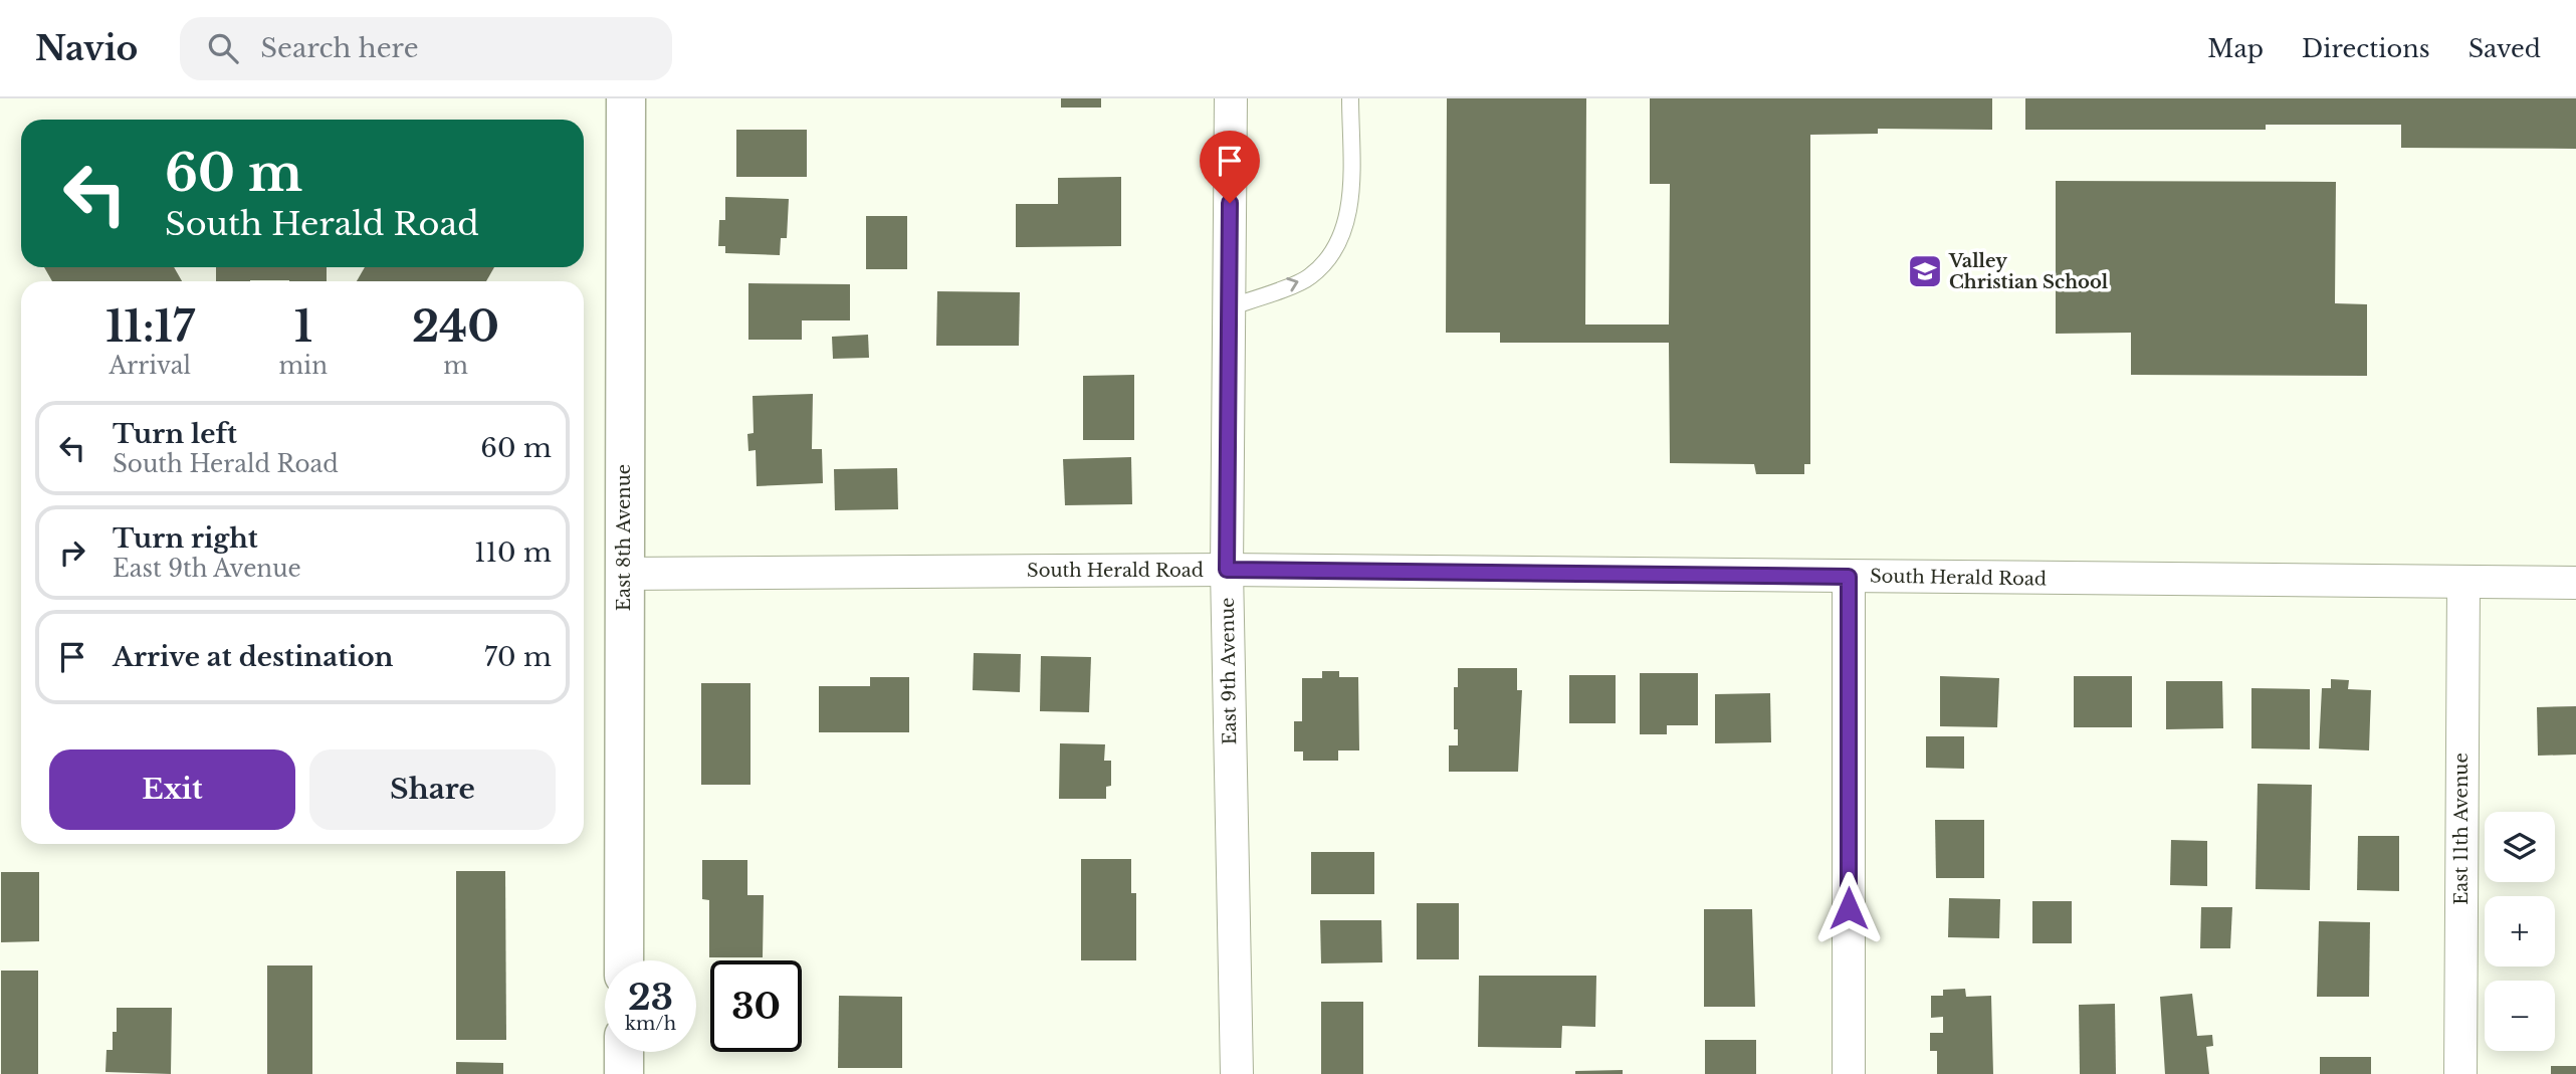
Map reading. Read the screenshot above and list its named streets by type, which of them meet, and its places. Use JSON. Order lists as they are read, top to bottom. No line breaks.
{"streets":{"street":["East 8th Avenue","South Herald Road","East 9th Avenue","East 11th Avenue"]},"crossings":[["East 8th Avenue","South Herald Road"],["South Herald Road","East 9th Avenue"],["South Herald Road","East 11th Avenue"]],"places":{"school or university":["Valley Christian School"]},"page":{"header":"Navio","search":"Search here","nav":["Map","Directions","Saved"],"turn":["60 m","South Herald Road"],"eta":["11:17","Arrival","1","min","240","m"],"list":[{"name":"Turn left","note":"South Herald Road","value":"60 m"},{"name":"Turn right","note":"East 9th Avenue","value":"110 m"},{"name":"Arrive at destination","value":"70 m"}],"buttons":["Exit","Share"],"map_buttons":["+","−"],"speed":"23 km/h","limit":"30"}}
